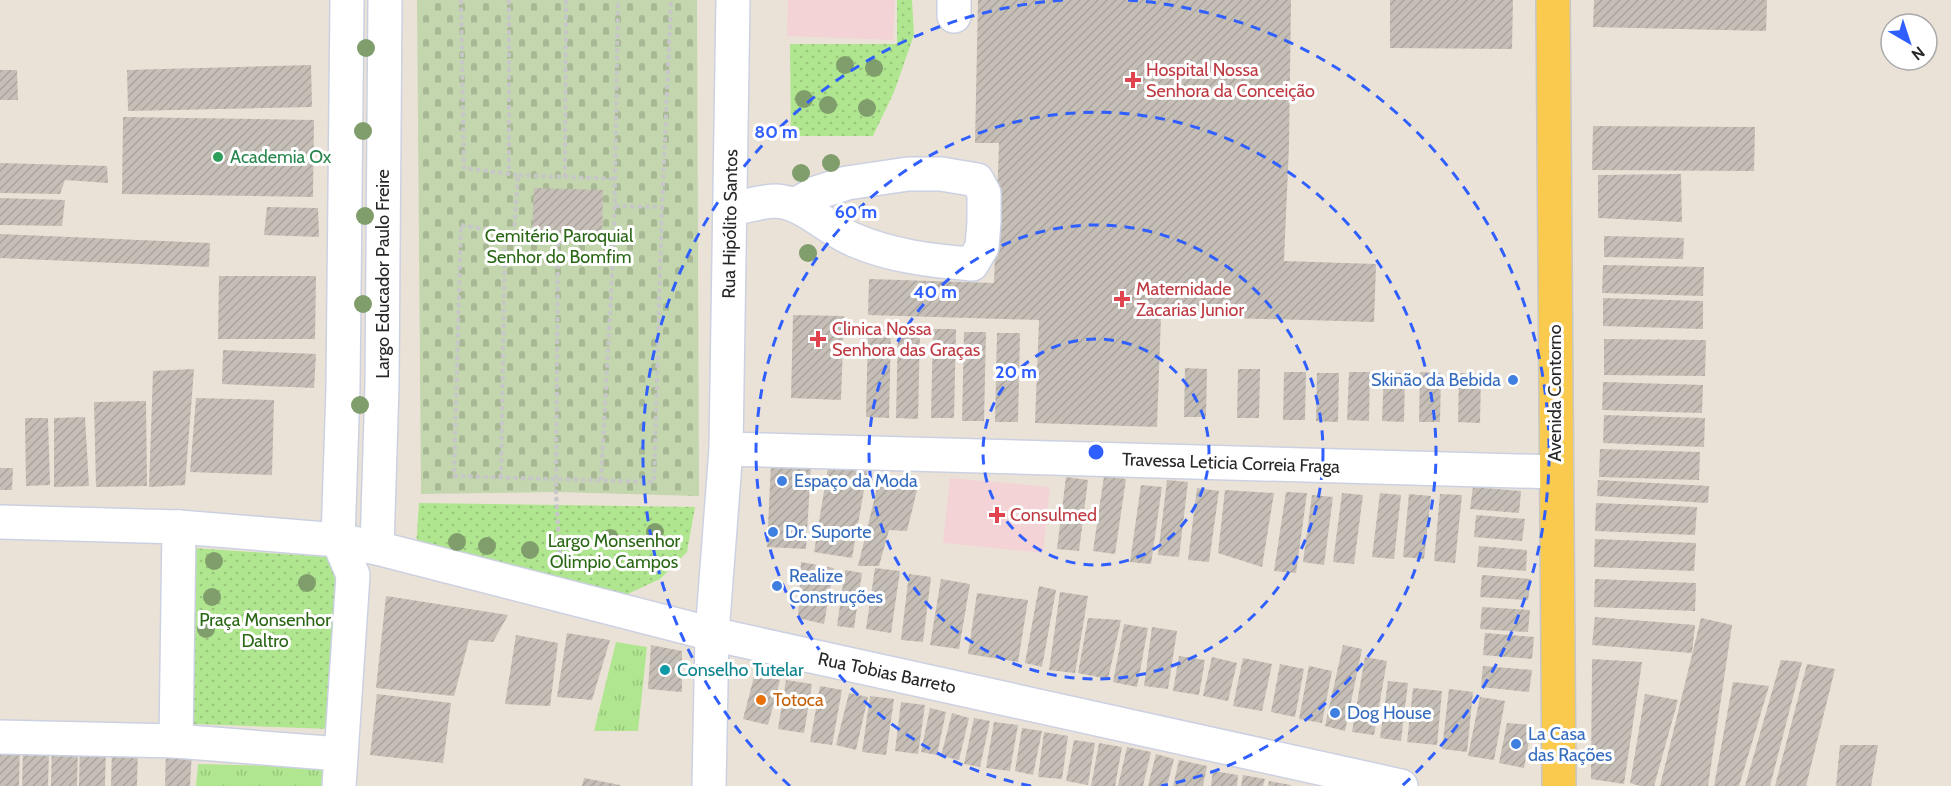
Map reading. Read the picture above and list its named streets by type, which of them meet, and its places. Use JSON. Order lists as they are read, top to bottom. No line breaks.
{"streets":{"main road":["Avenida Contorno"],"street":["Rua Hipólito Santos","Largo Educador Paulo Freire","Travessa Leticia Correia Fraga","Rua Tobias Barreto"]},"crossings":[["Rua Hipólito Santos","Travessa Leticia Correia Fraga"],["Rua Hipólito Santos","Rua Tobias Barreto"],["Largo Educador Paulo Freire","Rua Tobias Barreto"],["Avenida Contorno","Travessa Leticia Correia Fraga"]],"parks":["Cemitério Paroquial Senhor do Bomfim","Largo Monsenhor Olimpio Campos","Praça Monsenhor Daltro"],"places":{"health":["Hospital Nossa Senhora da Conceição","Maternidade Zacarias Junior","Clinica Nossa Senhora das Graças","Consulmed"],"other":["Academia Ox","Skinão da Bebida","Espaço da Moda","Dr. Suporte","Realize Construções","Conselho Tutelar","Totoca","Dog House","La Casa das Rações"]},"north":"bottom right","rings":["80 m","60 m","40 m","20 m"]}
